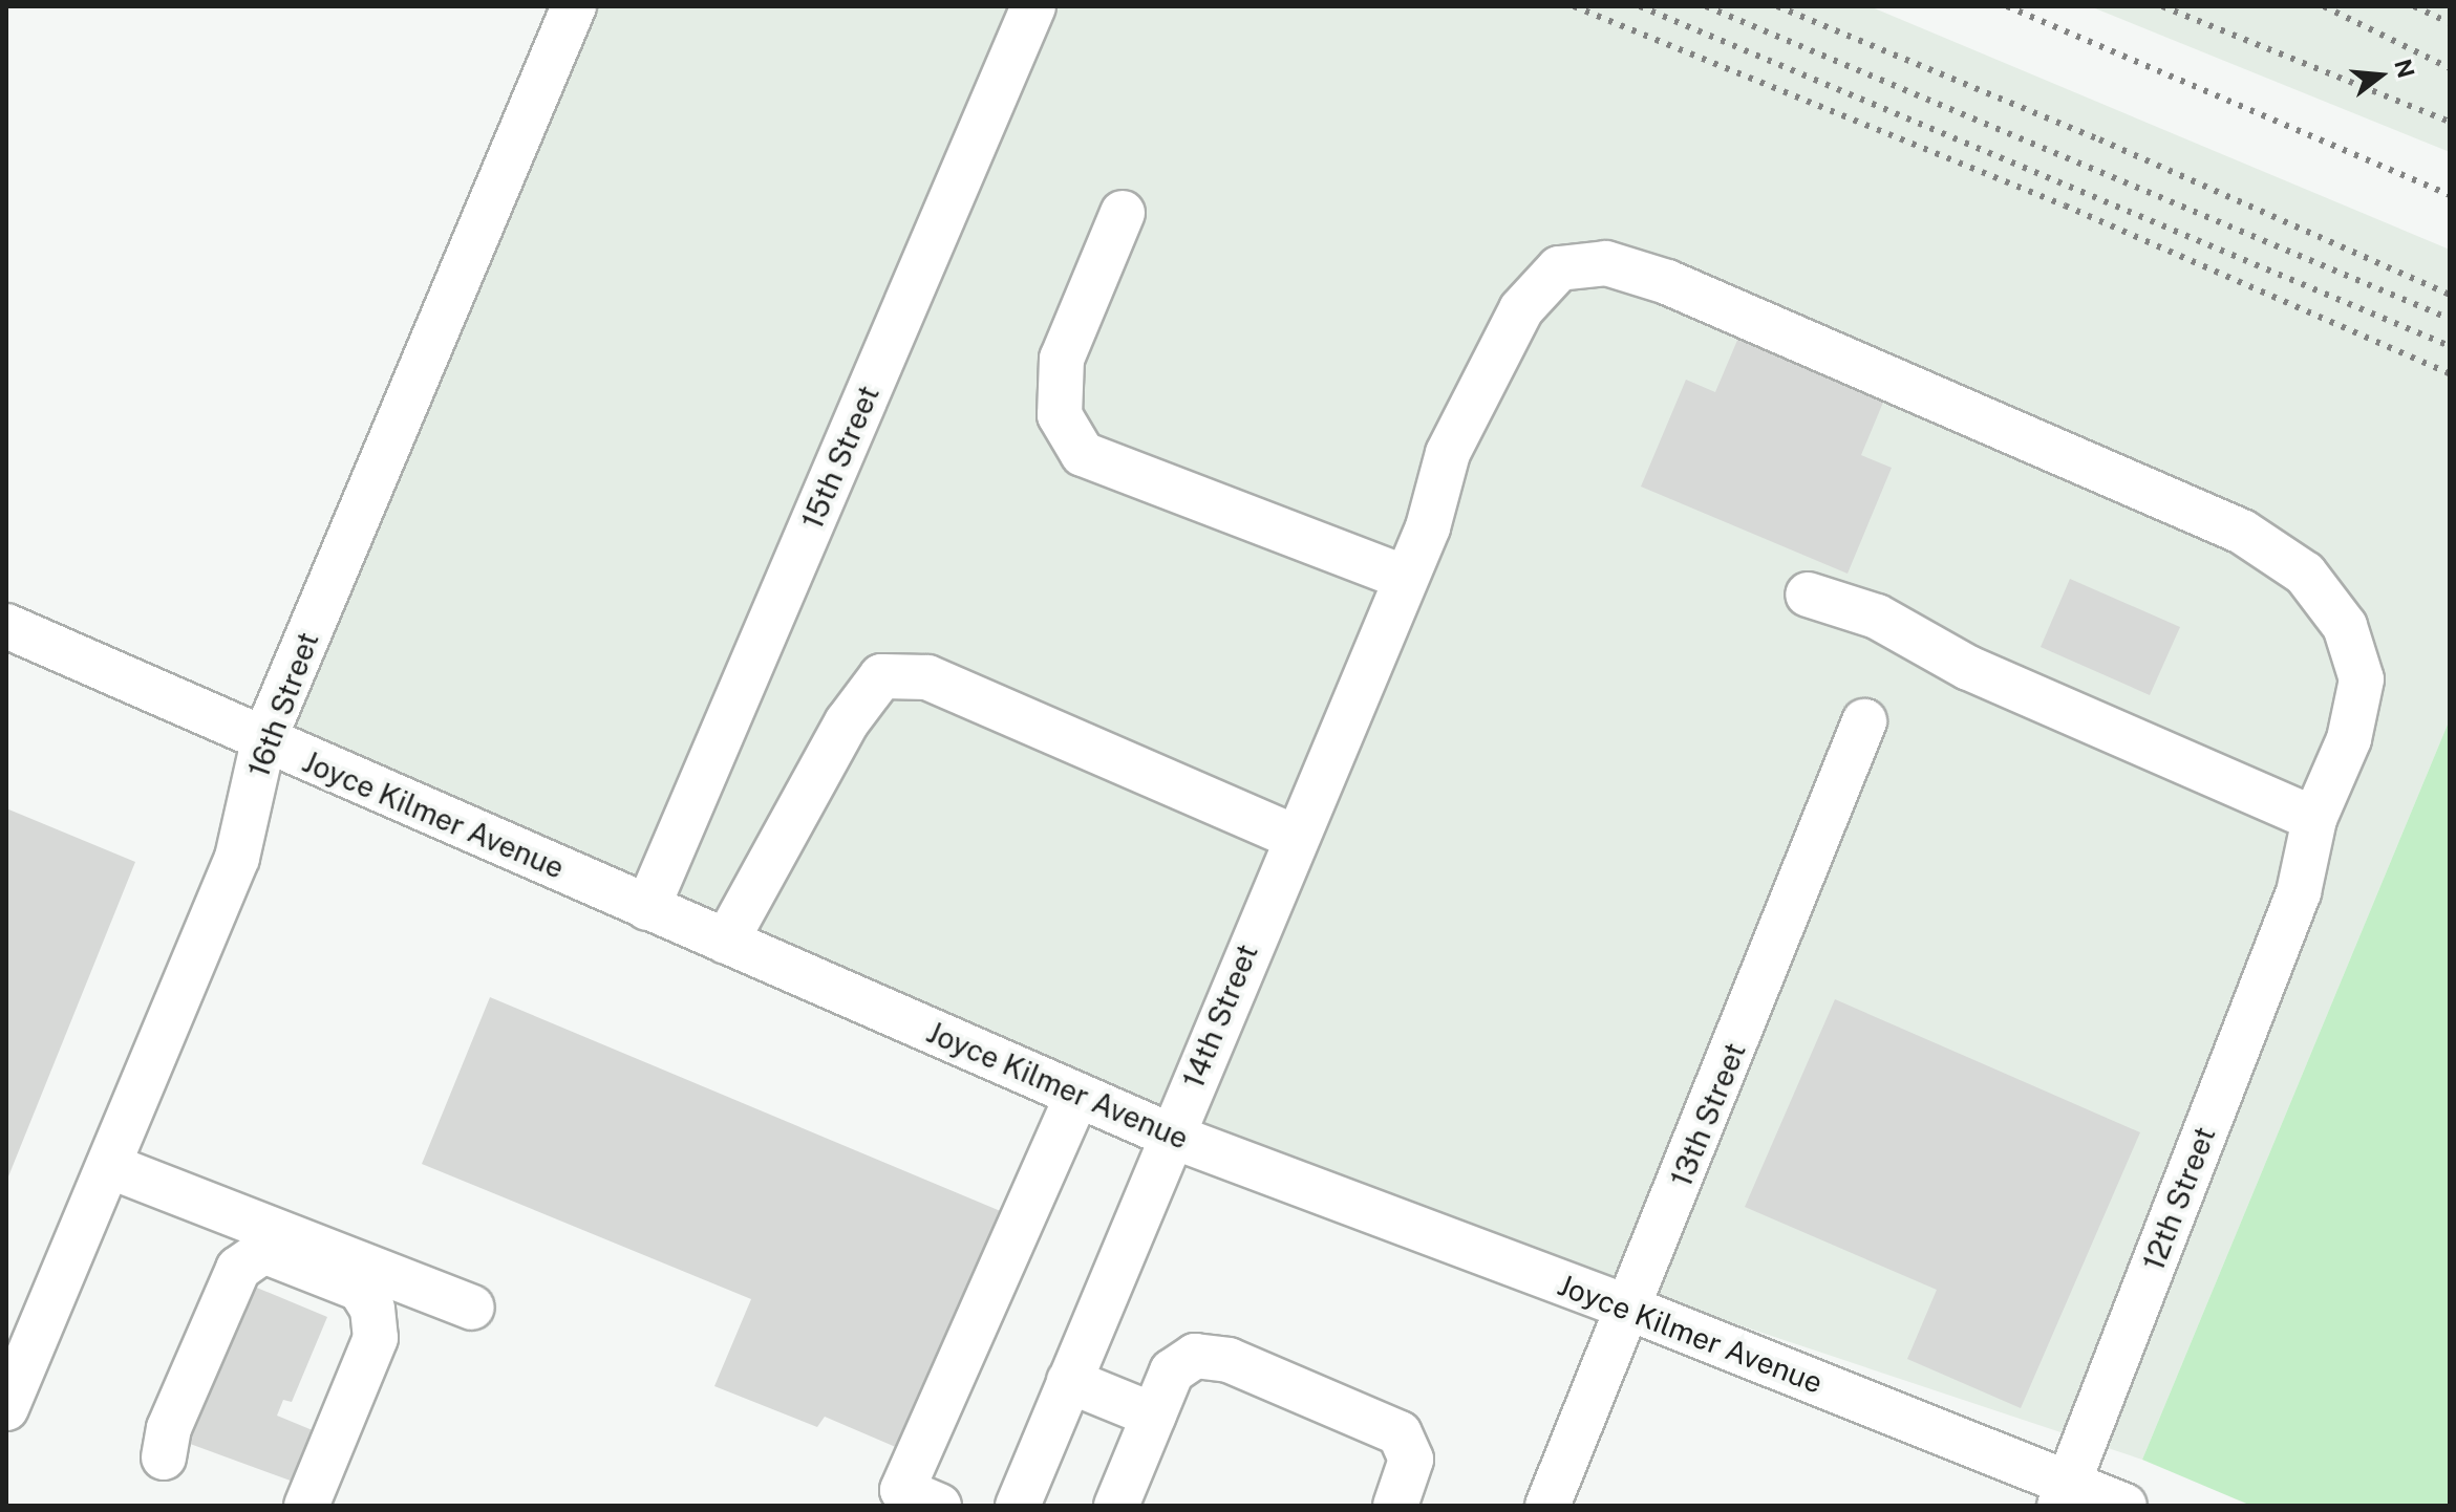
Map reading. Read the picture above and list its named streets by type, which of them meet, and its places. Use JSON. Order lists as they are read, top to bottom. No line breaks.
{"streets":{"street":["15th Street","16th Street","Joyce Kilmer Avenue","14th Street","13th Street","12th Street"]},"crossings":[["15th Street","Joyce Kilmer Avenue"],["16th Street","Joyce Kilmer Avenue"],["Joyce Kilmer Avenue","14th Street"],["Joyce Kilmer Avenue","13th Street"],["Joyce Kilmer Avenue","12th Street"],["14th Street","12th Street"]],"north":"right"}
